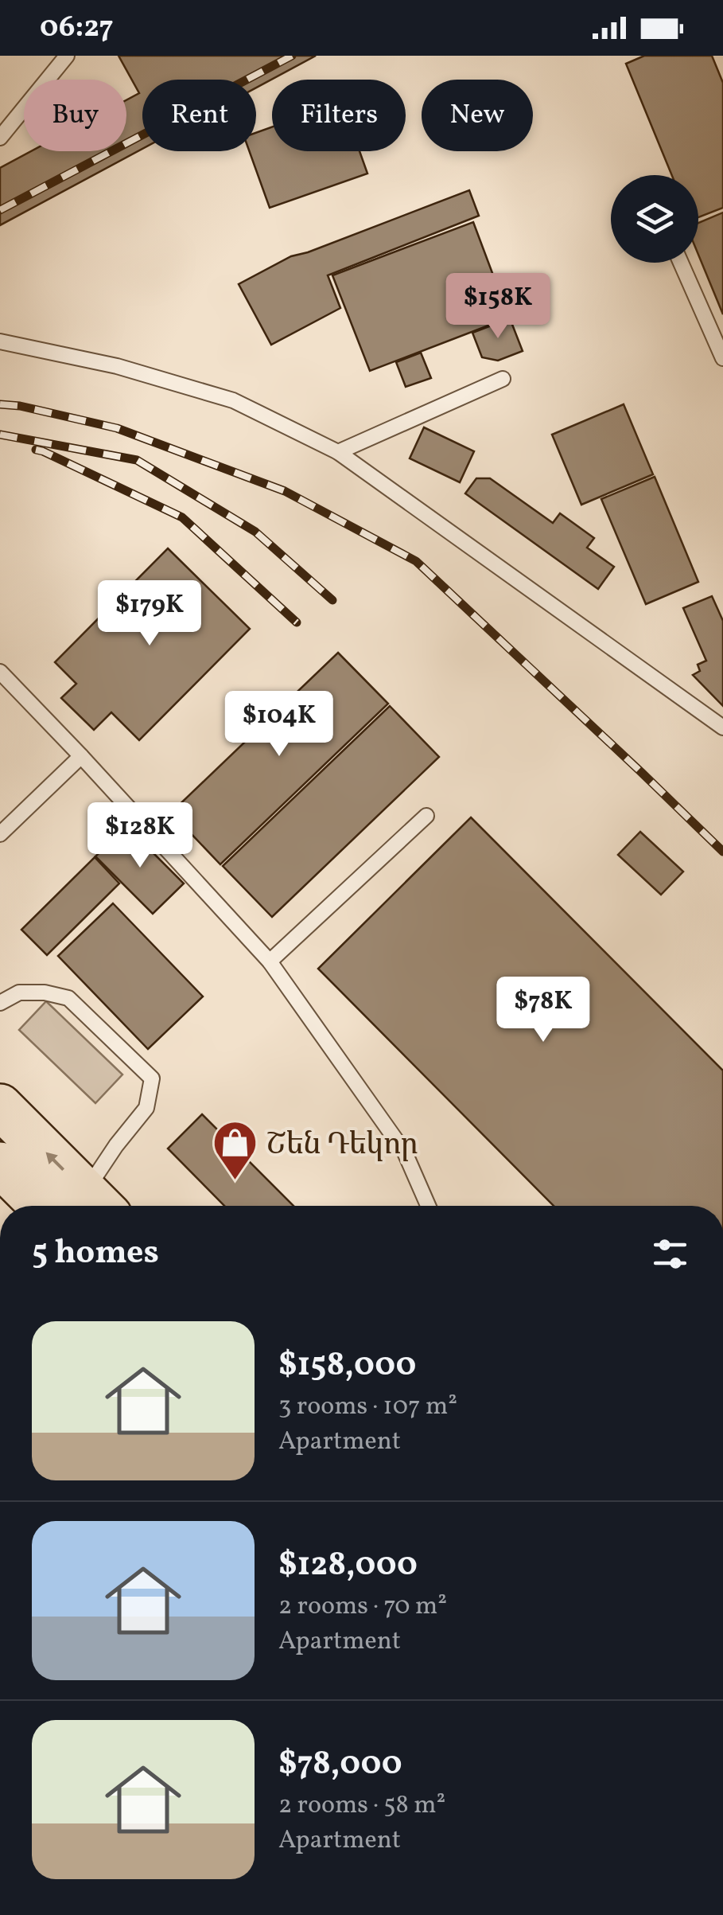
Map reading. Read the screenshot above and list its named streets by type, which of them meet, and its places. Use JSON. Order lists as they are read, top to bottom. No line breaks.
{"places":{"shop":["Շեն Դեկոր"]},"page":{"status":"06:27","chip":["Buy","Rent","Filters","New"],"price":["$158K","$179K","$104K","$128K","$78K"],"heading":"5 homes","list":[{"name":"$158,000","note":"3 rooms · 107 m² · Apartment"},{"name":"$128,000","note":"2 rooms · 70 m² · Apartment"},{"name":"$78,000","note":"2 rooms · 58 m² · Apartment"}]}}
